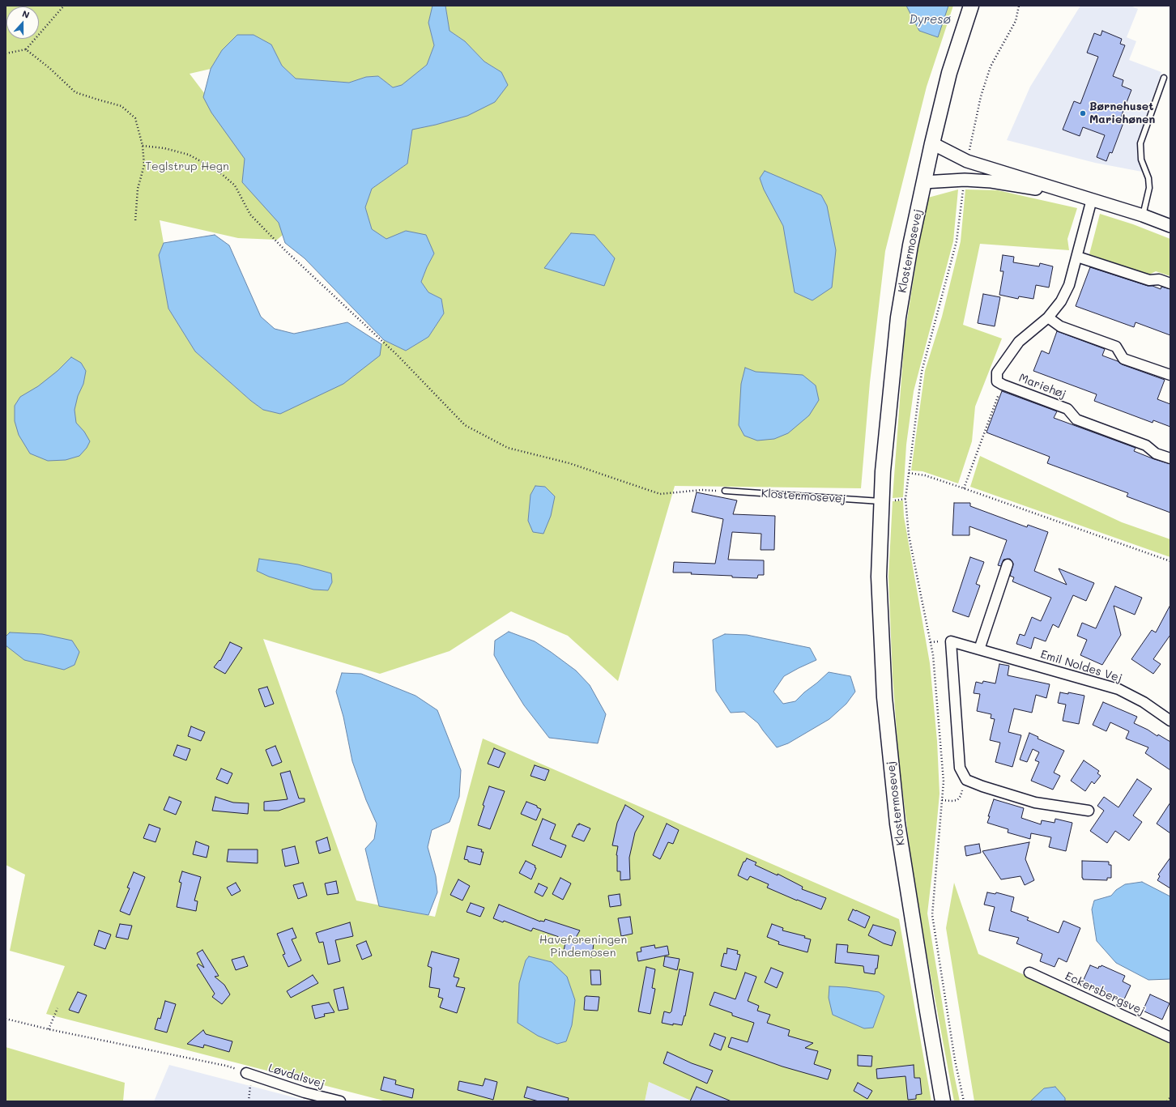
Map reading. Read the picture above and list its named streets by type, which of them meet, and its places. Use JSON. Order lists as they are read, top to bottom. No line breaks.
{"streets":{"main road":["Klostermosevej"],"street":["Mariehøj","Emil Noldes Vej","Eckersbergsvej","Løvdalsvej"]},"water":["Dyresø"],"parks":["Teglstrup Hegn","Haveforeningen Pindemosen"],"places":["Børnehuset Mariehønen"],"north":"top"}
